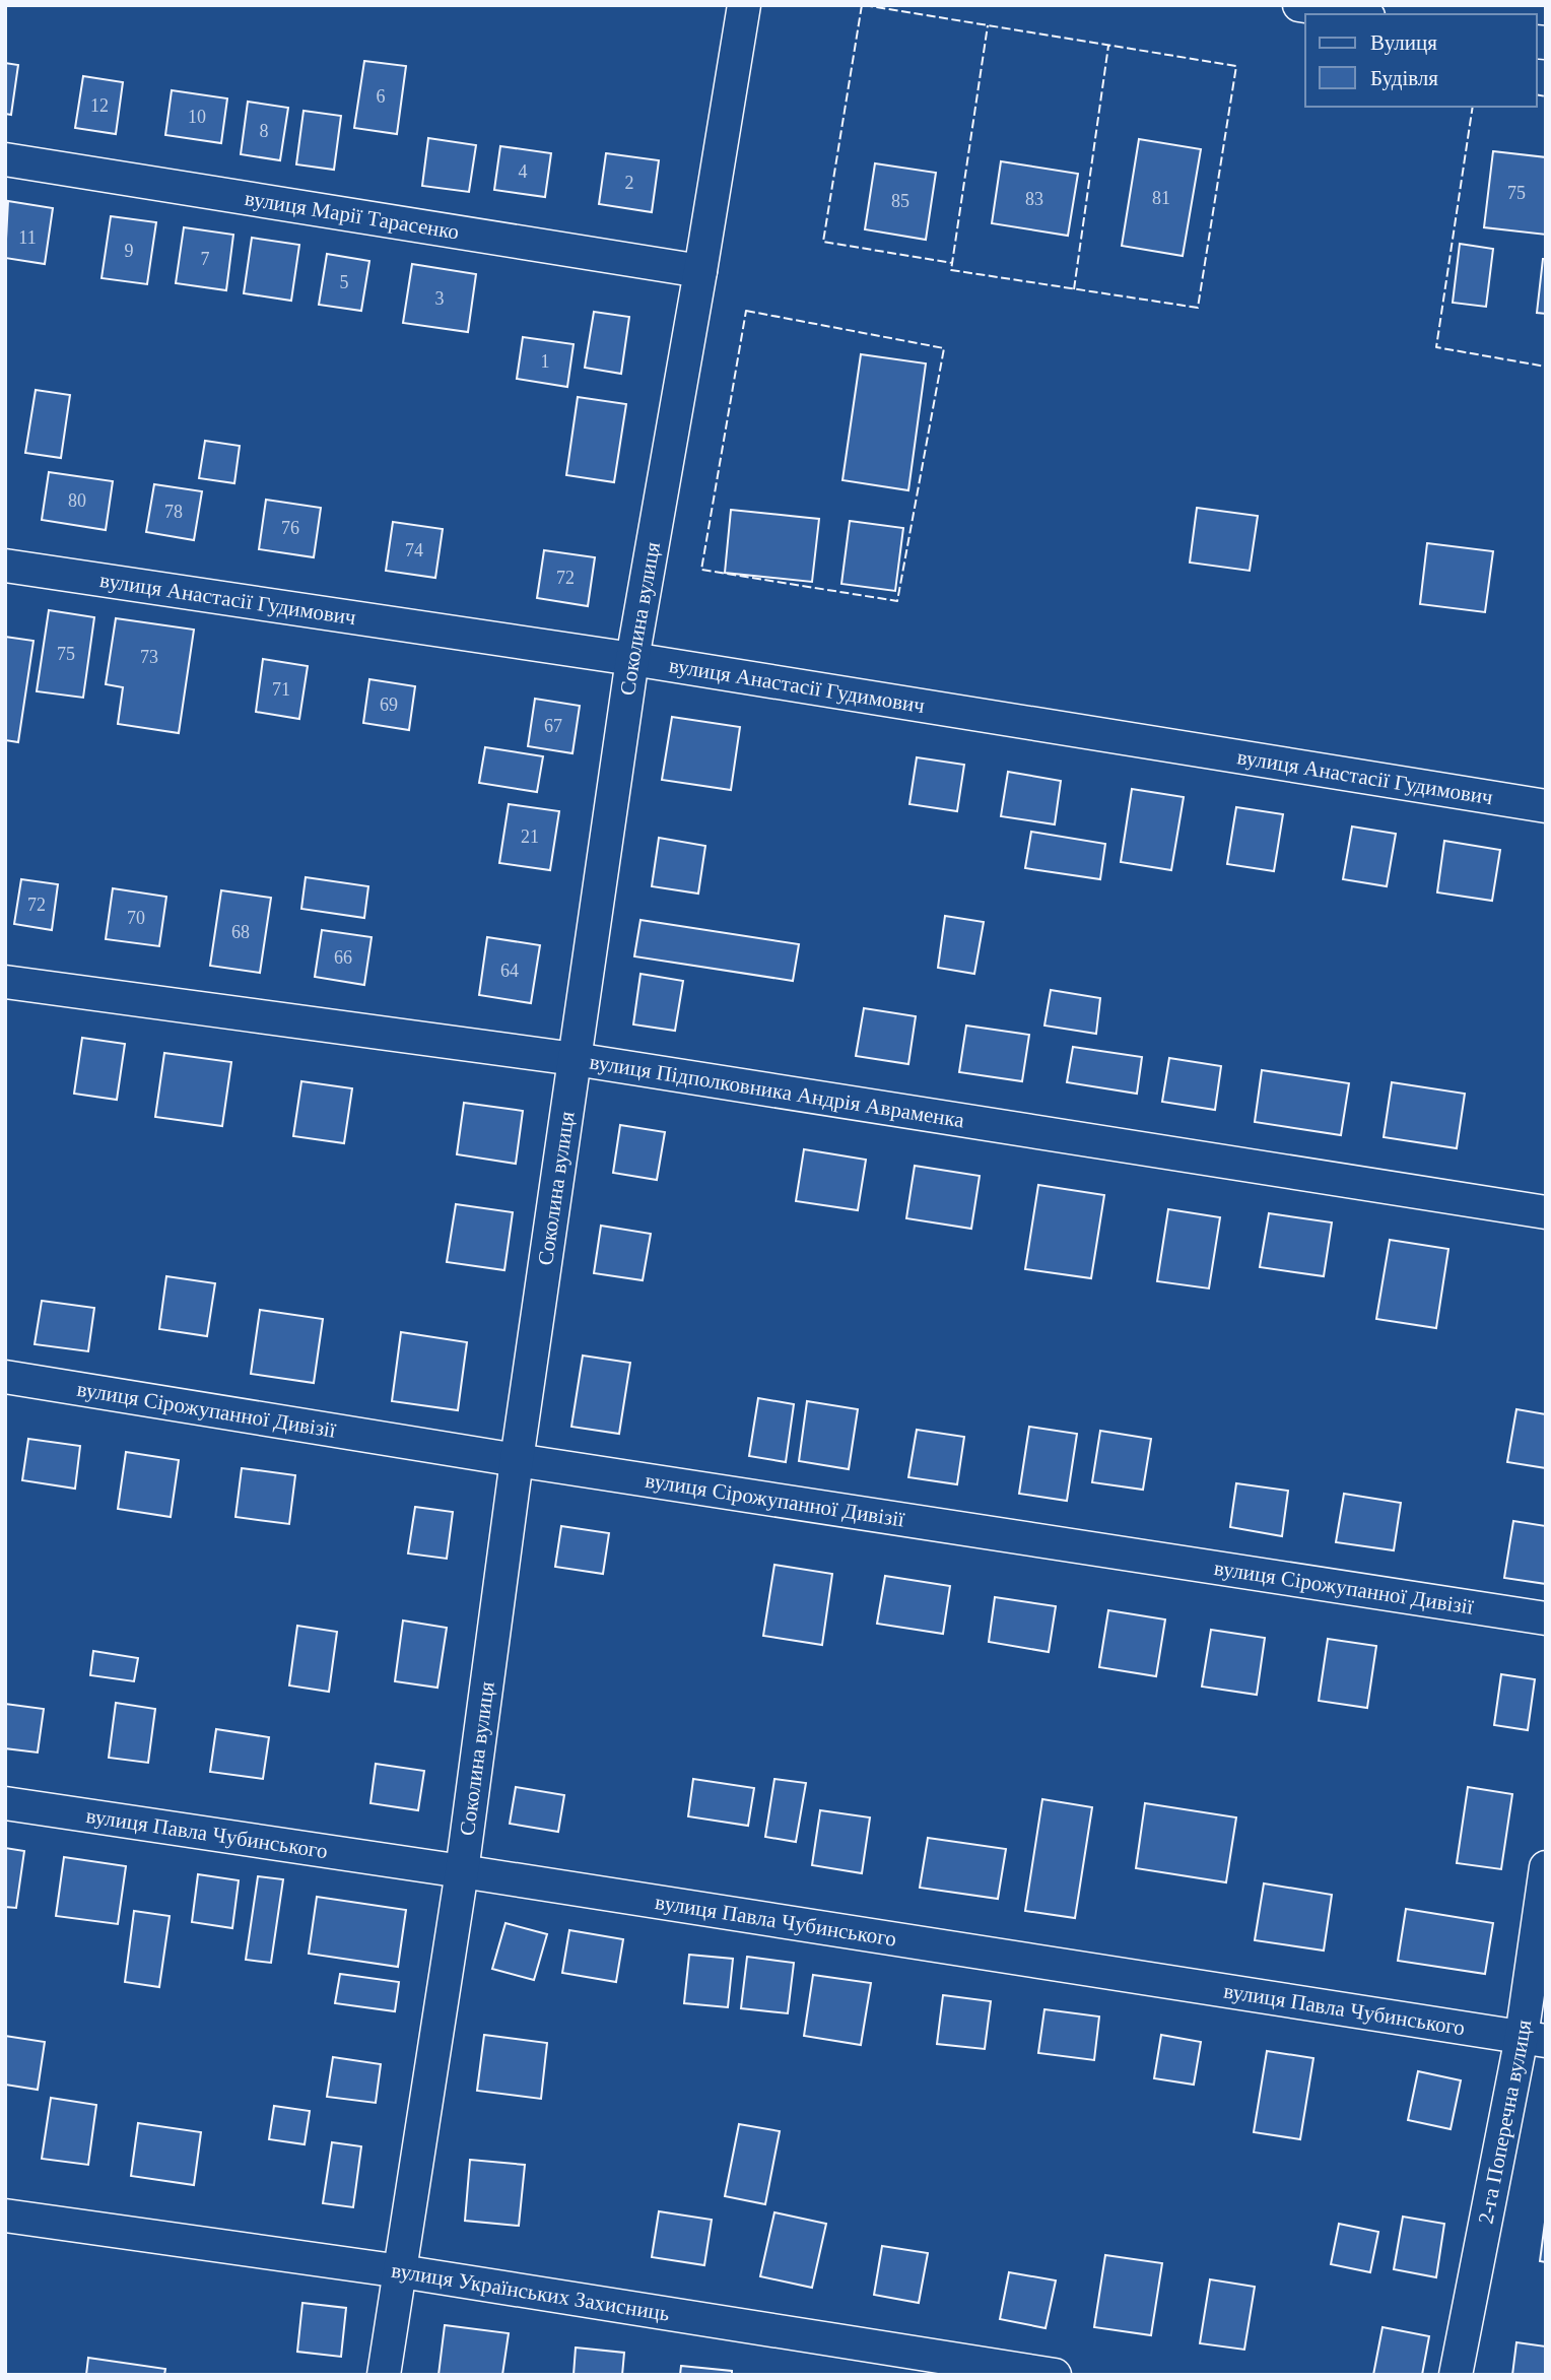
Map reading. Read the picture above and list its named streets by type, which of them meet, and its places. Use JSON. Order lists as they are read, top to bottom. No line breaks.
{"streets":{"street":["вулиця Марії Тарасенко","вулиця Анастасії Гудимович","Соколина вулиця","вулиця Підполковника Андрія Авраменка","вулиця Сірожупанної Дивізії","вулиця Павла Чубинського","2-га Поперечна вулиця","вулиця Українських Захисниць"]},"crossings":[["вулиця Марії Тарасенко","Соколина вулиця"],["вулиця Анастасії Гудимович","Соколина вулиця"],["Соколина вулиця","вулиця Підполковника Андрія Авраменка"],["Соколина вулиця","вулиця Сірожупанної Дивізії"],["Соколина вулиця","вулиця Павла Чубинського"],["Соколина вулиця","вулиця Українських Захисниць"],["вулиця Павла Чубинського","2-га Поперечна вулиця"]],"house_numbers":["6","12","10","8","4","2","75","81","83","85","11","9","7","5","3","1","80","78","76","74","72","75","73","71","69","67","21","72","70","68","66","64"],"legend":["Вулиця","Будівля"]}
